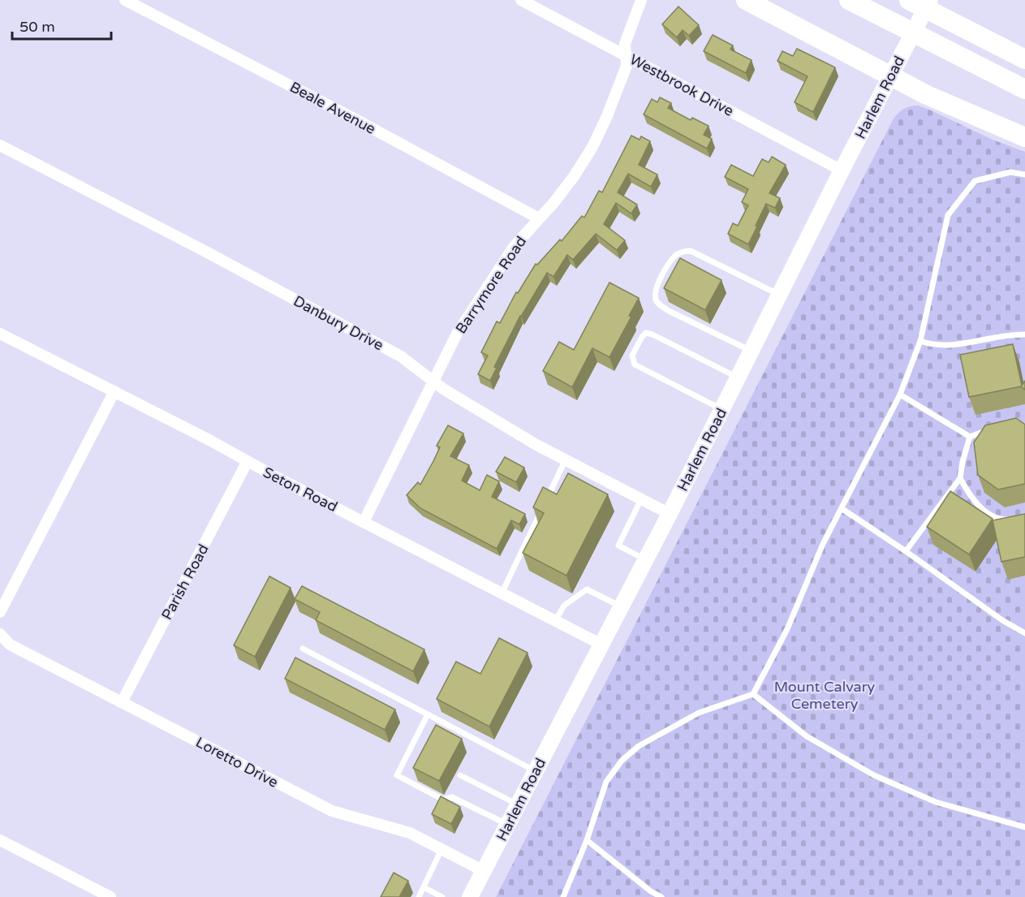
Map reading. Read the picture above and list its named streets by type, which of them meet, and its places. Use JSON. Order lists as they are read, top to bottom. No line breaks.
{"streets":{"main road":["Harlem Road"],"street":["Westbrook Drive","Beale Avenue","Barrymore Road","Danbury Drive","Seton Road","Parish Road","Loretto Drive"]},"crossings":[["Westbrook Drive","Harlem Road"],["Westbrook Drive","Barrymore Road"],["Harlem Road","Danbury Drive"],["Harlem Road","Seton Road"],["Harlem Road","Loretto Drive"],["Beale Avenue","Barrymore Road"],["Barrymore Road","Danbury Drive"],["Barrymore Road","Seton Road"],["Seton Road","Parish Road"],["Parish Road","Loretto Drive"]],"parks":["Mount Calvary Cemetery"],"scale_bar":"50 m"}
